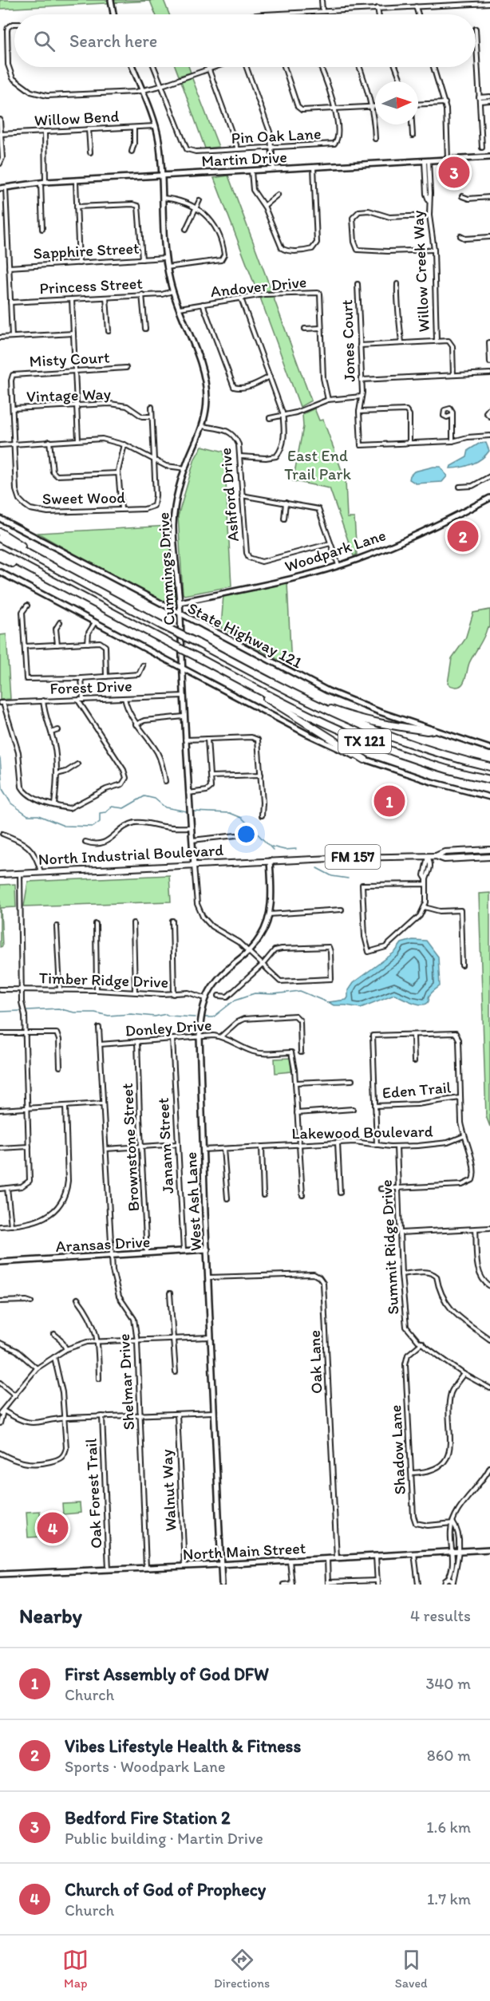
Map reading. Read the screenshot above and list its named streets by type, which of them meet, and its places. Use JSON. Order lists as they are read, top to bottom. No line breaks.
{"streets":{"highway":["TX 121"],"main road":["North Industrial Boulevard","FM 157"],"street":["Willow Bend","Pin Oak Lane","Martin Drive","Sapphire Street","Willow Creek Way","Princess Street","Andover Drive","Jones Court","Misty Court","Vintage Way","Ashford Drive","Sweet Wood","Woodpark Lane","Cummings Drive","State Highway 121","Forest Drive","Timber Ridge Drive","Donley Drive","Eden Trail","Lakewood Boulevard","Janann Street","Brownstone Street","West Ash Lane","Aransas Drive","Summit Ridge Drive","Oak Lane","Shelmar Drive","Shadow Lane","Walnut Way","Oak Forest Trail","North Main Street"]},"crossings":[["Willow Bend","Cummings Drive"],["Martin Drive","Willow Creek Way"],["Martin Drive","Cummings Drive"],["Sapphire Street","Cummings Drive"],["Princess Street","Cummings Drive"],["Andover Drive","Cummings Drive"],["Misty Court","Vintage Way"],["Ashford Drive","Cummings Drive"],["Woodpark Lane","Cummings Drive"],["Cummings Drive","State Highway 121"],["Cummings Drive","Forest Drive"],["Cummings Drive","North Industrial Boulevard"],["North Industrial Boulevard","West Ash Lane"],["Timber Ridge Drive","West Ash Lane"],["Donley Drive","Janann Street"],["Donley Drive","Brownstone Street"],["Donley Drive","West Ash Lane"],["Donley Drive","Shelmar Drive"],["Lakewood Boulevard","West Ash Lane"],["Lakewood Boulevard","Summit Ridge Drive"],["Janann Street","Aransas Drive"],["Brownstone Street","Aransas Drive"],["West Ash Lane","Aransas Drive"],["West Ash Lane","Oak Lane"],["West Ash Lane","North Main Street"],["Aransas Drive","Shelmar Drive"],["Summit Ridge Drive","Shadow Lane"],["Oak Lane","North Main Street"],["Shelmar Drive","North Main Street"],["Walnut Way","North Main Street"],["Oak Forest Trail","North Main Street"]],"parks":["East End Trail Park"],"north":"right","page":{"search":"Search here","pins":["3","2","1","4"],"heading":["Nearby","4 results"],"list":[{"mark":"1","name":"First Assembly of God DFW","note":"Church","value":"340 m"},{"mark":"2","name":"Vibes Lifestyle Health & Fitness","note":"Sports · Woodpark Lane","value":"860 m"},{"mark":"3","name":"Bedford Fire Station 2","note":"Public building · Martin Drive","value":"1.6 km"},{"mark":"4","name":"Church of God of Prophecy","note":"Church","value":"1.7 km"}],"nav":["Map","Directions","Saved"]}}
